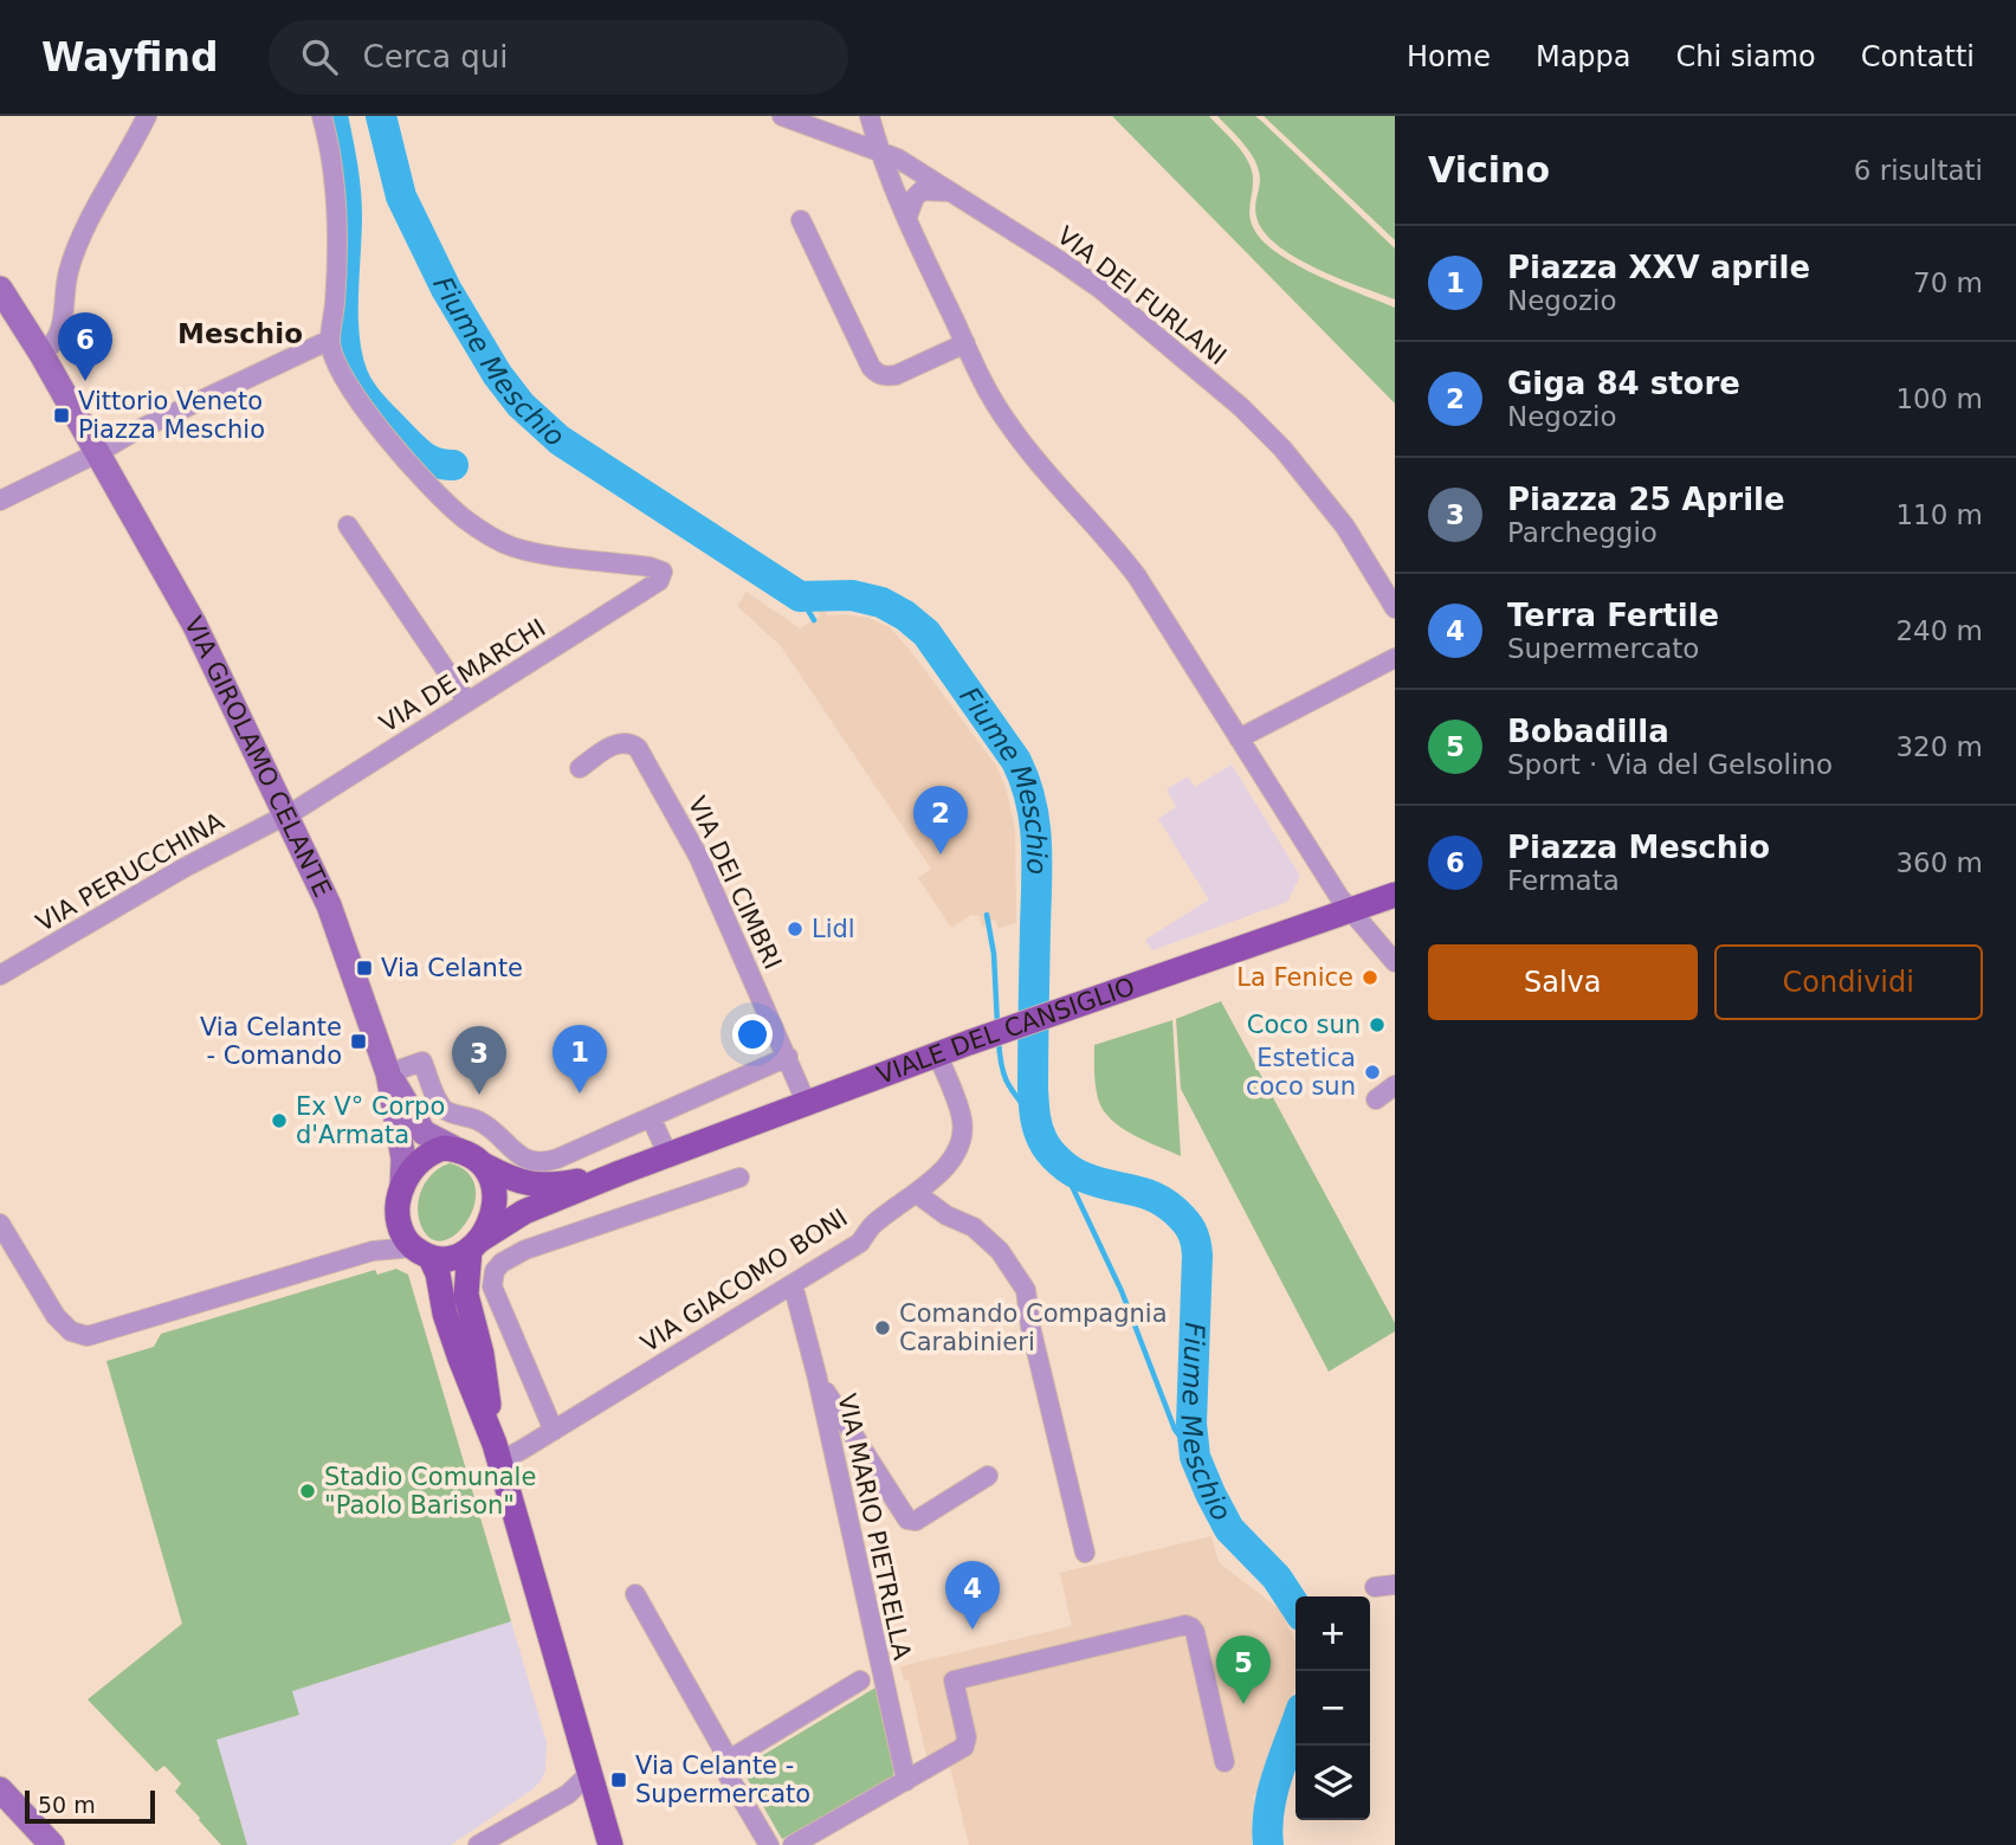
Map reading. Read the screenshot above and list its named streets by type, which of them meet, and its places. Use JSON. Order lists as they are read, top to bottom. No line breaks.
{"streets":{"main road":["VIA GIROLAMO CELANTE","VIALE DEL CANSIGLIO"],"street":["VIA DEI FURLANI","VIA DE MARCHI","VIA PERUCCHINA","VIA DEI CIMBRI","VIA GIACOMO BONI","VIA MARIO PIETRELLA"]},"crossings":[["VIA DE MARCHI","VIA GIROLAMO CELANTE"],["VIA DE MARCHI","VIA PERUCCHINA"],["VIA GIROLAMO CELANTE","VIA PERUCCHINA"],["VIA GIROLAMO CELANTE","VIALE DEL CANSIGLIO"],["VIA DEI CIMBRI","VIALE DEL CANSIGLIO"],["VIALE DEL CANSIGLIO","VIA GIACOMO BONI"],["VIA GIACOMO BONI","VIA MARIO PIETRELLA"]],"districts":["Meschio"],"water":["Fiume Meschio"],"places":{"transit":["Vittorio Veneto Piazza Meschio","Via Celante","Via Celante - Comando","Via Celante - Supermercato"],"other":["Lidl","La Fenice","Coco sun","Estetica coco sun","Ex V° Corpo d'Armata","Comando Compagnia Carabinieri","Stadio Comunale \"Paolo Barison\""]},"scale_bar":"50 m","page":{"header":"Wayfind","search":"Cerca qui","nav":["Home","Mappa","Chi siamo","Contatti"],"heading":["Vicino","6 risultati"],"list":[{"mark":"1","name":"Piazza XXV aprile","note":"Negozio","value":"70 m"},{"mark":"2","name":"Giga 84 store","note":"Negozio","value":"100 m"},{"mark":"3","name":"Piazza 25 Aprile","note":"Parcheggio","value":"110 m"},{"mark":"4","name":"Terra Fertile","note":"Supermercato","value":"240 m"},{"mark":"5","name":"Bobadilla","note":"Sport · Via del Gelsolino","value":"320 m"},{"mark":"6","name":"Piazza Meschio","note":"Fermata","value":"360 m"}],"pins":["6","2","1","3","4","5"],"buttons":["Salva","Condividi"],"map_buttons":["+","−"],"scale":"50 m"}}
